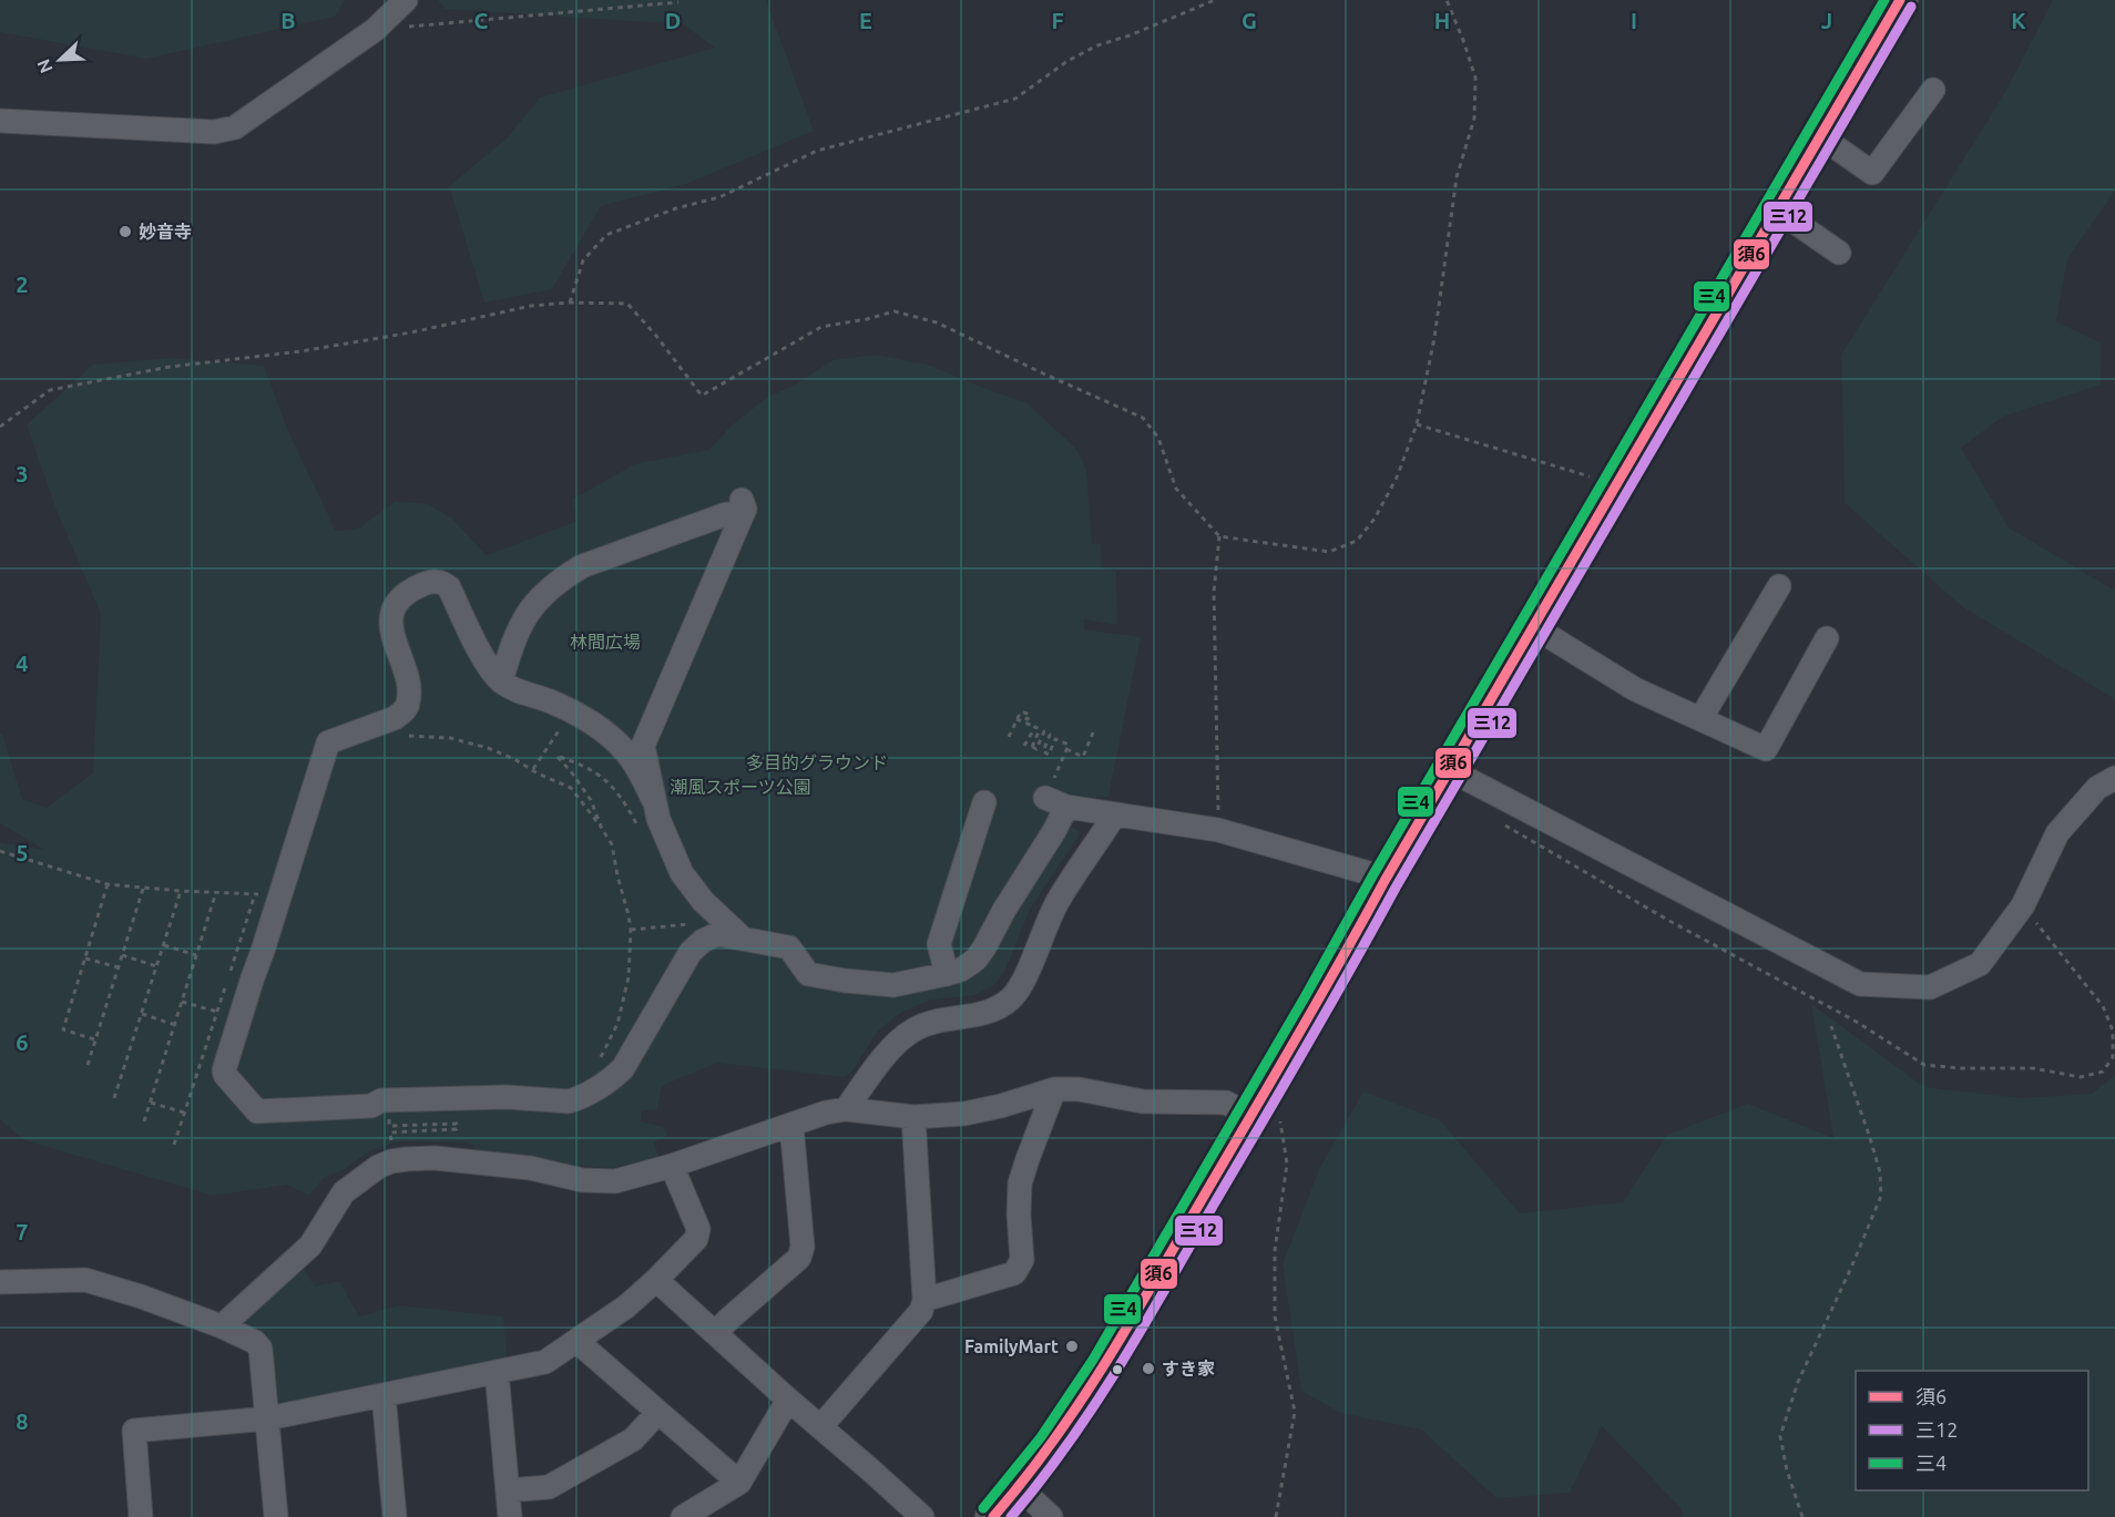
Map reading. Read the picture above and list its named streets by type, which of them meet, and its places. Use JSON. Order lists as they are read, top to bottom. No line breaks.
{"parks":["林間広場","多目的グラウンド","潮風スポーツ公園"],"places":["妙音寺","FamilyMart","すき家"],"lines":["transit line 須6","transit line 三4","transit line 三12"],"legend":["須6","三12","三4"],"north":"bottom left","grid":{"columns":["B","C","D","E","F","G","H","I","J","K"],"rows":["2","3","4","5","6","7","8"]}}
